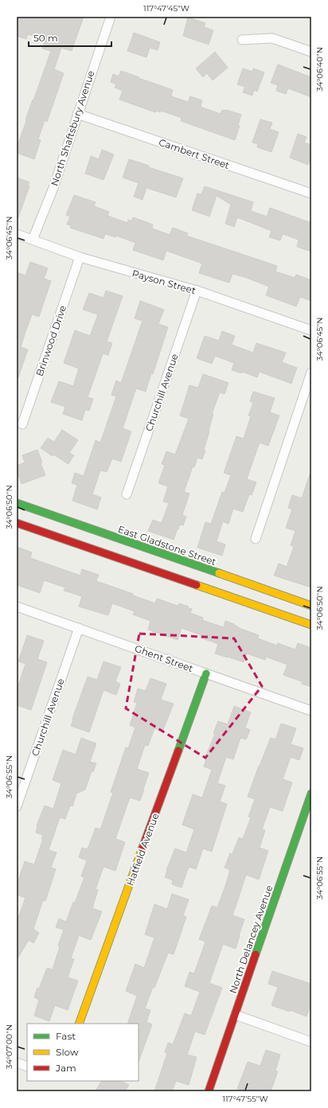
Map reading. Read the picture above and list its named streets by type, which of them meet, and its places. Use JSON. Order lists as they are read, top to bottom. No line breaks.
{"streets":{"street":["North Shaftsbury Avenue","Cambert Street","Payson Street","Brinwood Drive","Churchill Avenue","East Gladstone Street","Ghent Street","Hatfield Avenue","North Delancey Avenue"]},"crossings":[["North Shaftsbury Avenue","Cambert Street"],["North Shaftsbury Avenue","Payson Street"],["Payson Street","Brinwood Drive"],["Payson Street","Churchill Avenue"],["Churchill Avenue","Ghent Street"],["Ghent Street","Hatfield Avenue"]],"legend":["Fast","Slow","Jam"],"scale_bar":"50 m","coordinates":["117°47'45\"W","34°06'40\"N","34°06'45\"N","34°06'50\"N","34°06'55\"N","34°07'00\"N","117°47'55\"W"]}
